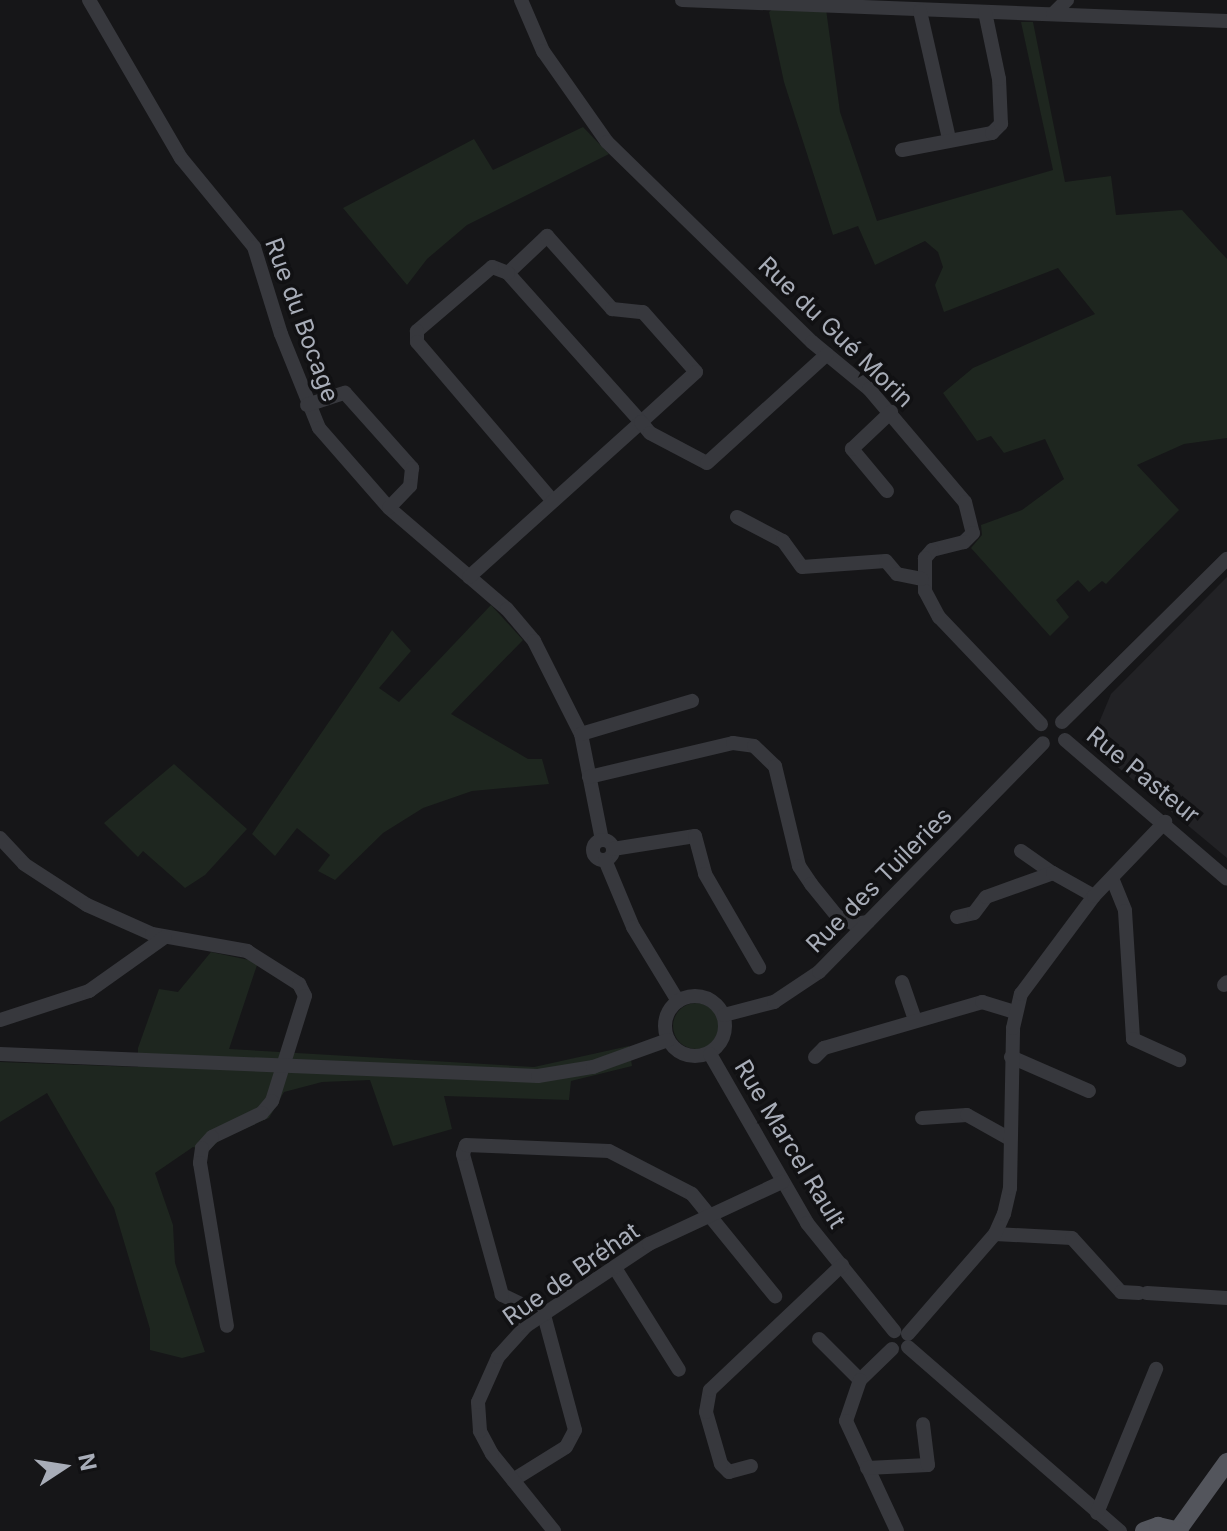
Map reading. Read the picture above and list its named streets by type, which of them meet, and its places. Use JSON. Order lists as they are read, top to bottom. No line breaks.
{"streets":{"street":["Rue du Bocage","Rue du Gué Morin","Rue Pasteur","Rue des Tuileries","Rue Marcel Rault","Rue de Bréhat"]},"crossings":[["Rue du Bocage","Rue des Tuileries"],["Rue du Bocage","Rue Marcel Rault"],["Rue Pasteur","Rue des Tuileries"],["Rue des Tuileries","Rue Marcel Rault"],["Rue Marcel Rault","Rue de Bréhat"]],"north":"right"}
